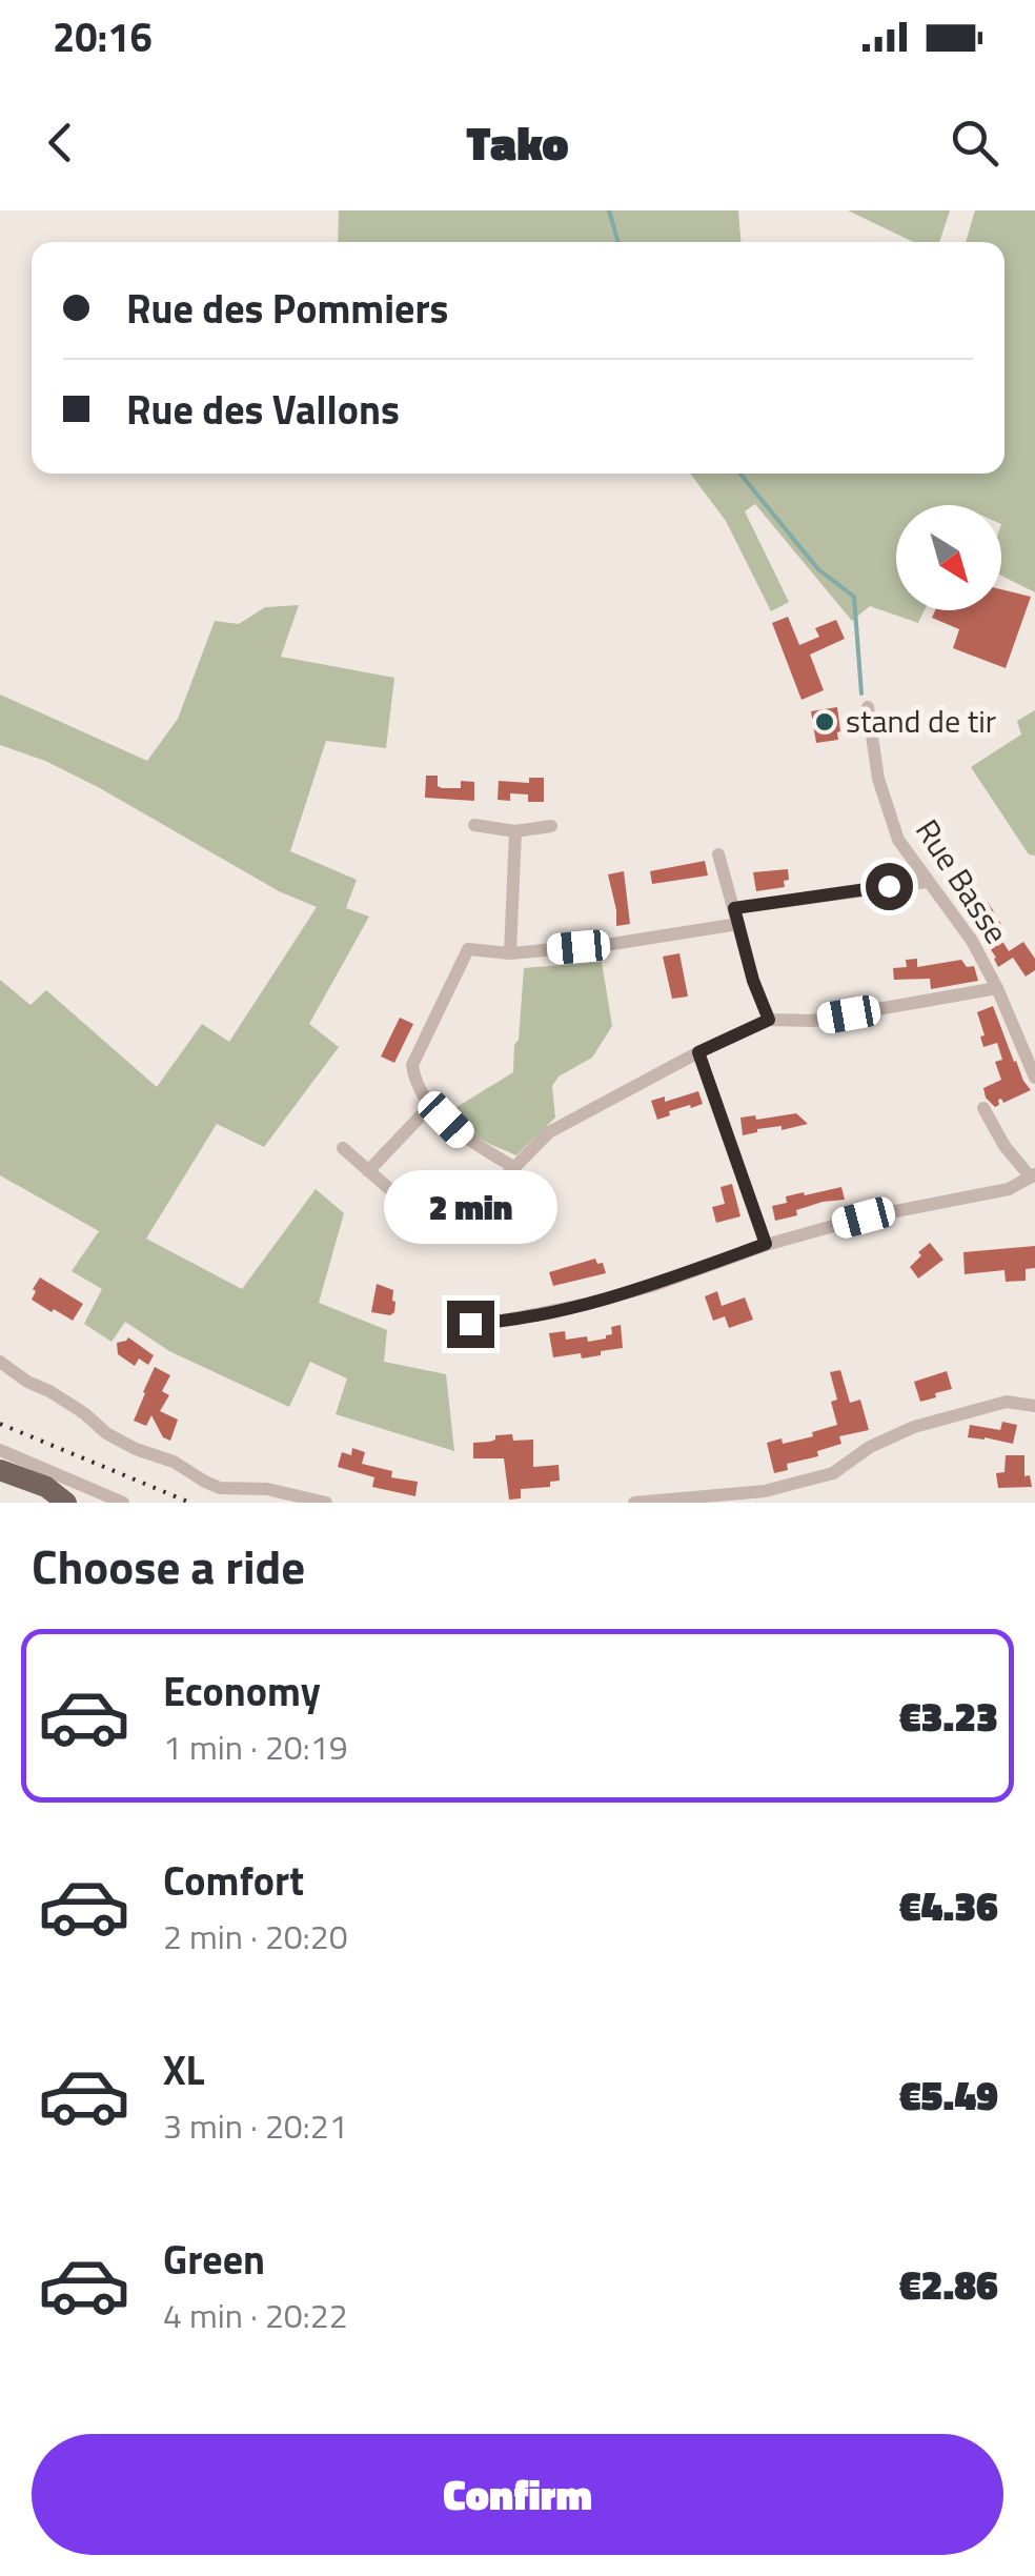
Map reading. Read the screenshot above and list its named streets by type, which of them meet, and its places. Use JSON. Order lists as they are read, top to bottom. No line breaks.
{"streets":{"street":["Rue Basse"]},"places":["stand de tir"],"north":"bottom right","page":{"status":"20:16","header":"Tako","banner":["Rue des Pommiers","Rue des Vallons"],"bubble":"2 min","heading":"Choose a ride","list":[{"name":"Economy","note":"1 min · 20:19","value":"€3.23"},{"name":"Comfort","note":"2 min · 20:20","value":"€4.36"},{"name":"XL","note":"3 min · 20:21","value":"€5.49"},{"name":"Green","note":"4 min · 20:22","value":"€2.86"}],"buttons":"Confirm"}}
